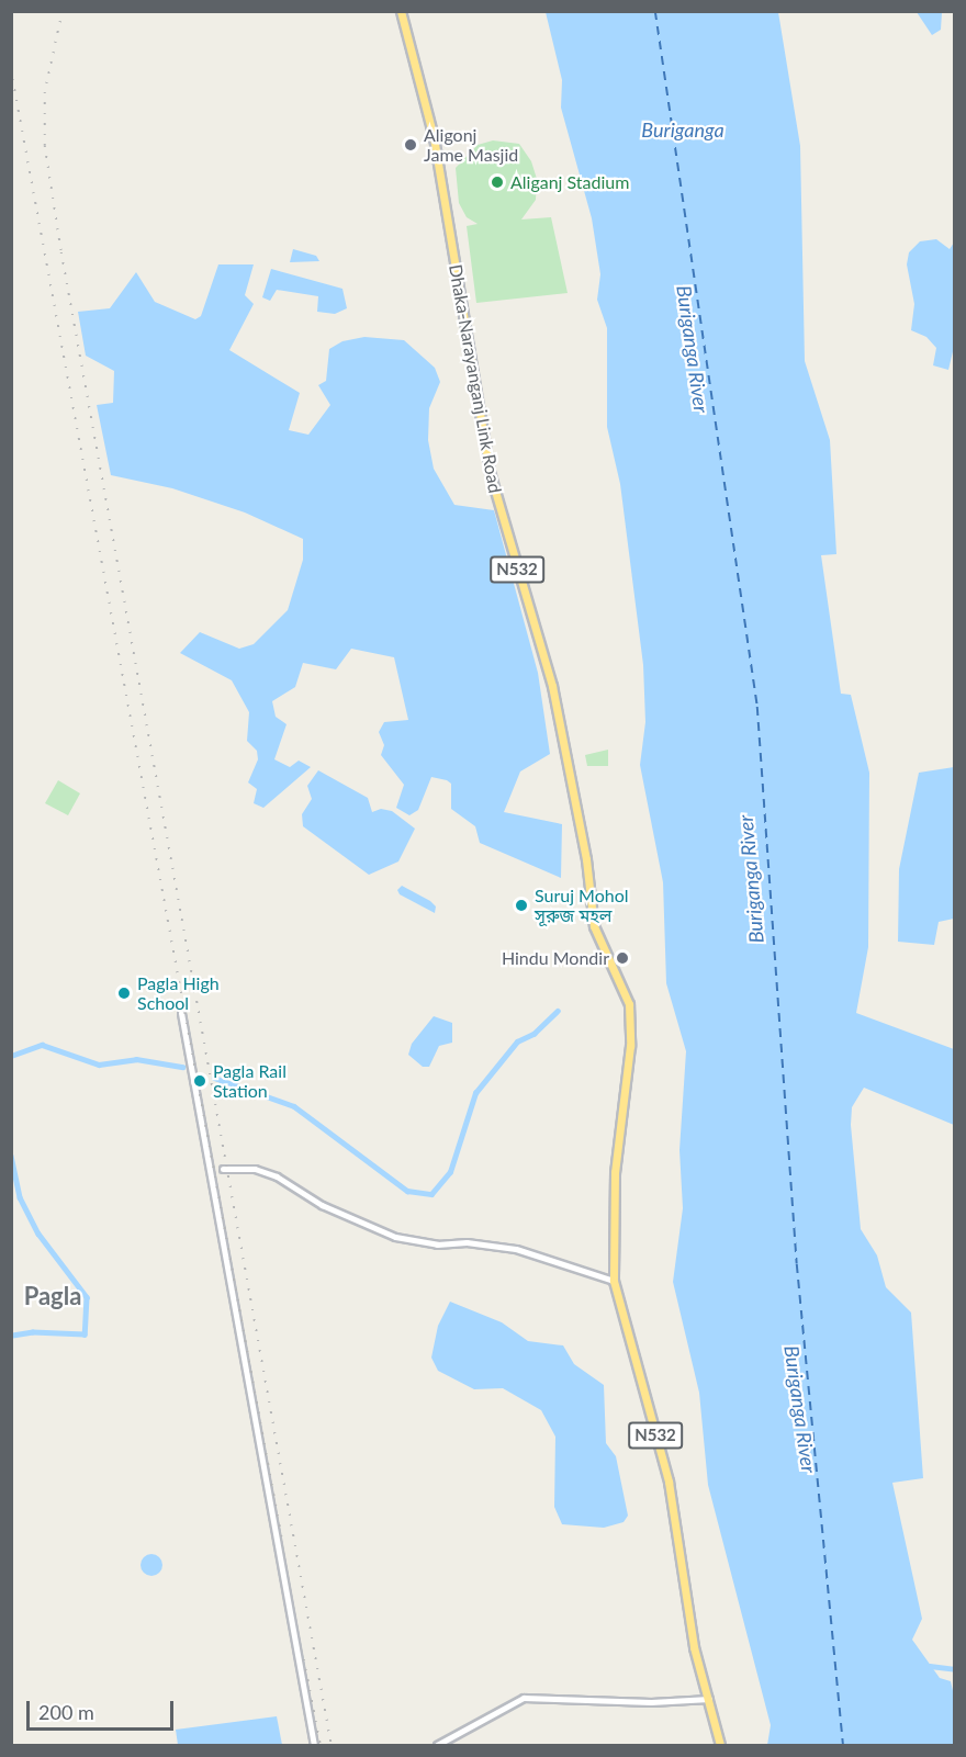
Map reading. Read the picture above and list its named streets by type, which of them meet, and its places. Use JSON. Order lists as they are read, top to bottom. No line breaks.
{"streets":{"highway":["Dhaka-Narayanganj Link Road","N532"]},"districts":["Pagla"],"water":["Buriganga","Buriganga River"],"places":["Aligonj Jame Masjid","Aliganj Stadium","Suruj Mohol সূরুজ মহল","Hindu Mondir","Pagla High School","Pagla Rail Station"],"scale_bar":"200 m"}
